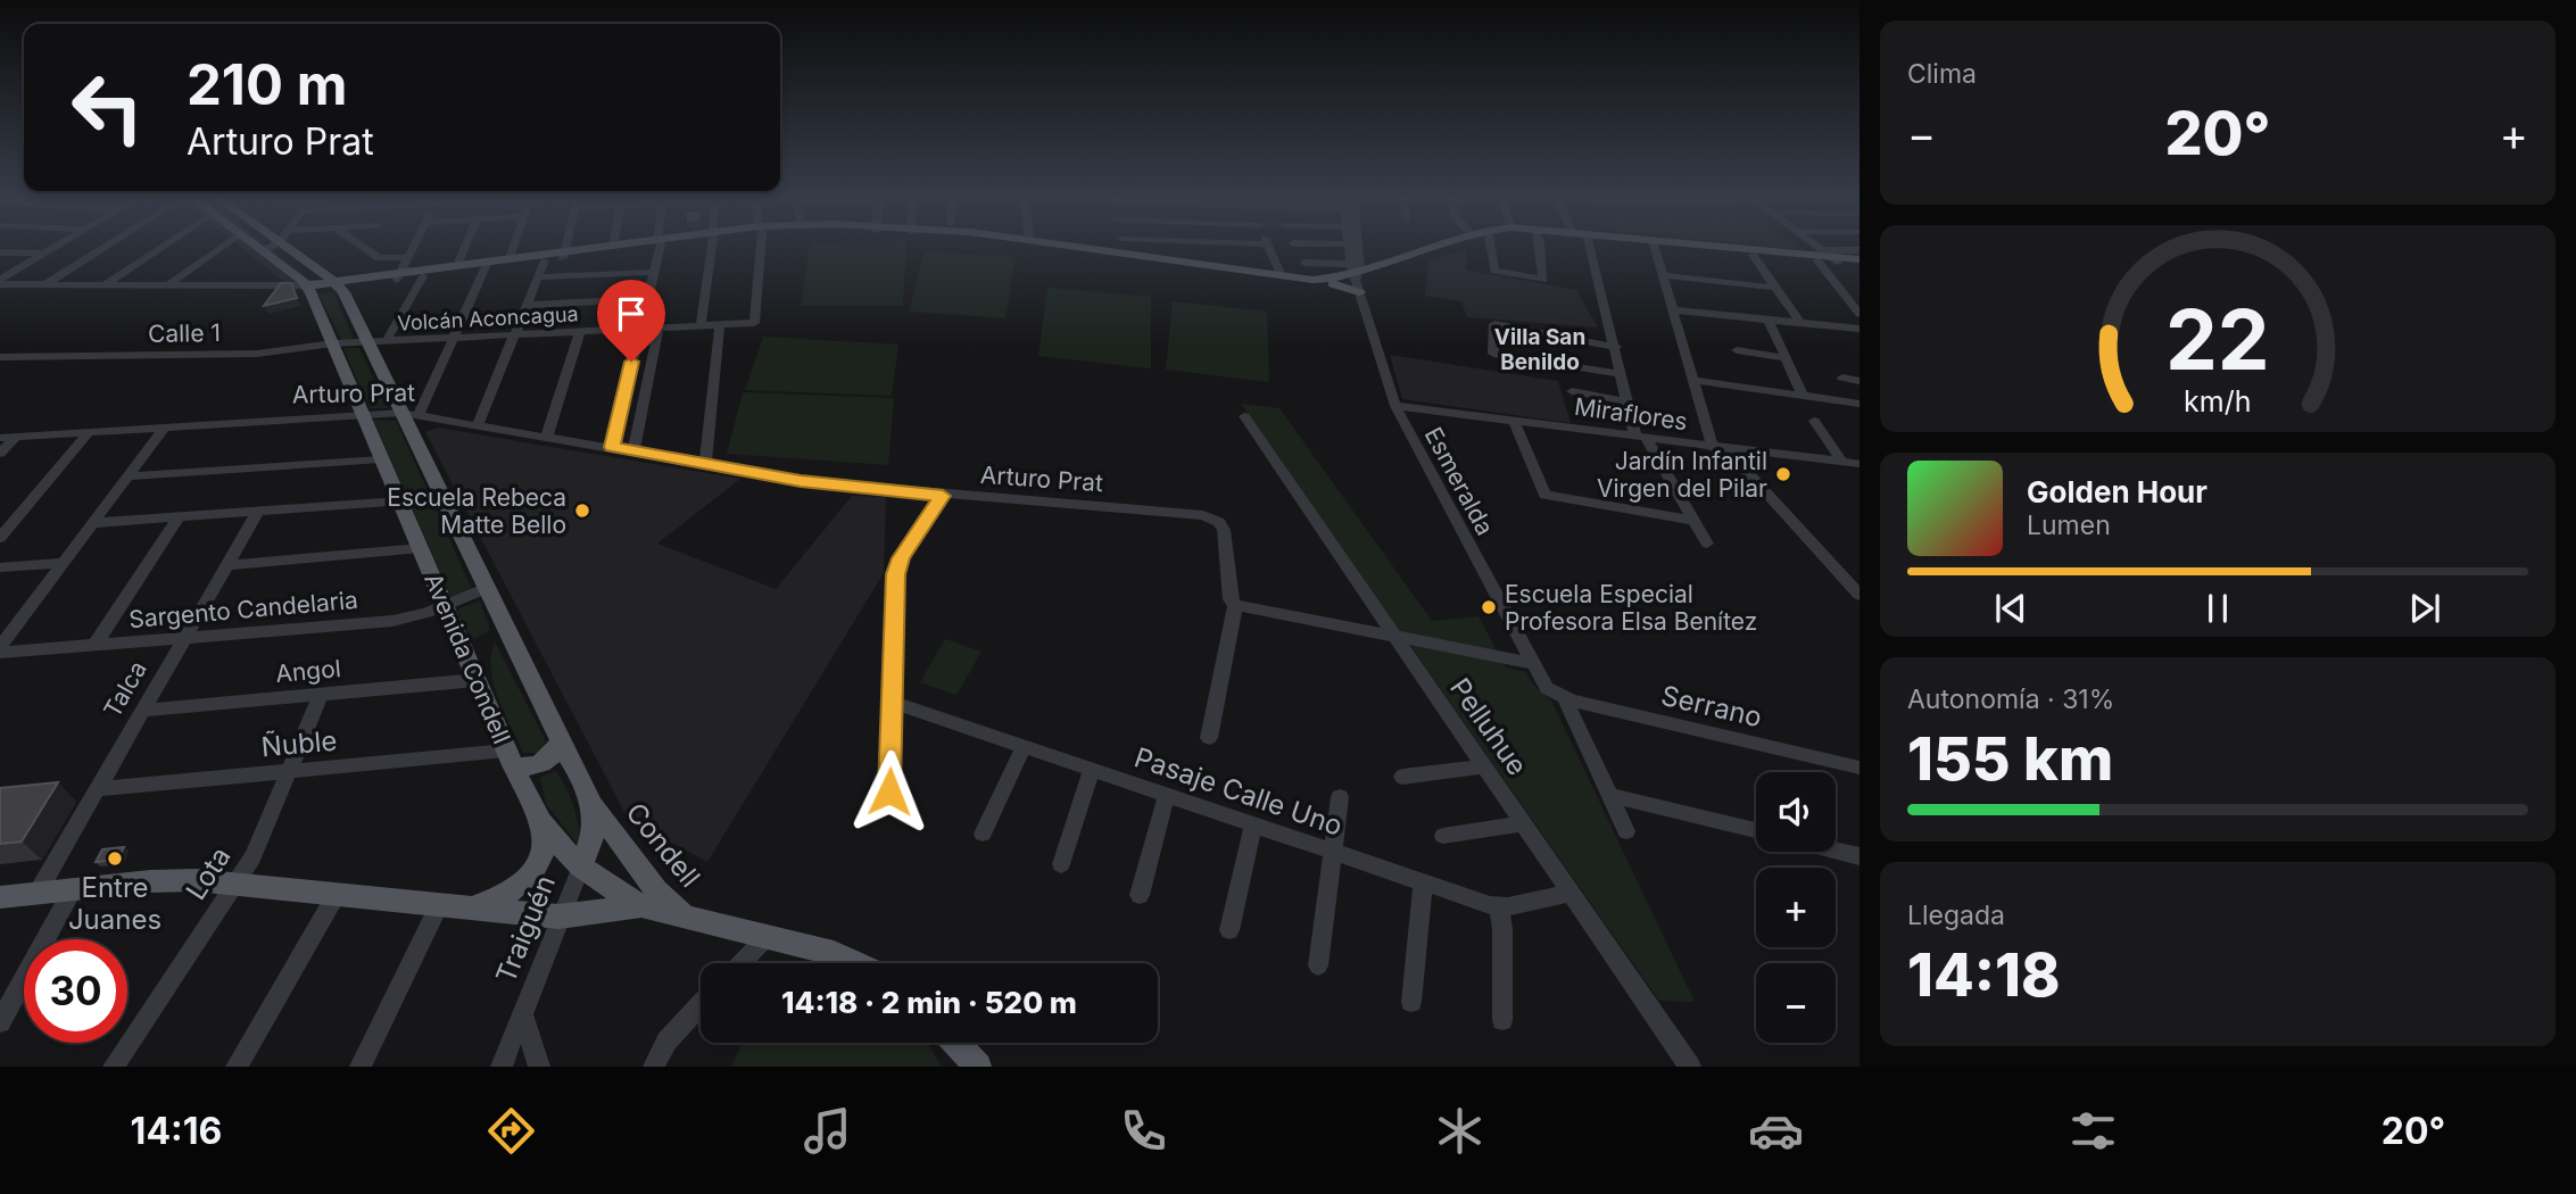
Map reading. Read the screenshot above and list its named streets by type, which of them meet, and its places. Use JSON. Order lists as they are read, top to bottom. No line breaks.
{"streets":{"main road":["Avenida Condell","Condell"],"street":["Volcán Aconcagua","Calle 1","Arturo Prat","Miraflores","Esmeralda","Sargento Candelaria","Angol","Talca","Serrano","Pelluhue","Ñuble","Pasaje Calle Uno","Lota","Traiguén"]},"crossings":[["Volcán Aconcagua","Calle 1"],["Volcán Aconcagua","Avenida Condell"],["Calle 1","Avenida Condell"],["Arturo Prat","Avenida Condell"],["Miraflores","Esmeralda"],["Esmeralda","Serrano"],["Sargento Candelaria","Avenida Condell"],["Sargento Candelaria","Talca"],["Avenida Condell","Angol"],["Avenida Condell","Ñuble"],["Avenida Condell","Condell"],["Avenida Condell","Traiguén"],["Angol","Talca"],["Angol","Lota"],["Talca","Ñuble"],["Pelluhue","Pasaje Calle Uno"],["Ñuble","Lota"]],"districts":["Villa San Benildo"],"places":["Jardín Infantil Virgen del Pilar","Escuela Rebeca Matte Bello","Escuela Especial Profesora Elsa Benítez","Entre Juanes"],"page":{"tile":["Clima",["Autonomía · 31%","155 km"],["Llegada","14:18"]],"turn":["210 m","Arturo Prat"],"heat":["−","20°","+"],"song":["Golden Hour","Lumen"],"map_buttons":["+","−"],"limit":"30","trip":"14:18 · 2 min · 520 m","tabs":["14:16","20°"],"gauge":["22","km/h"]}}
